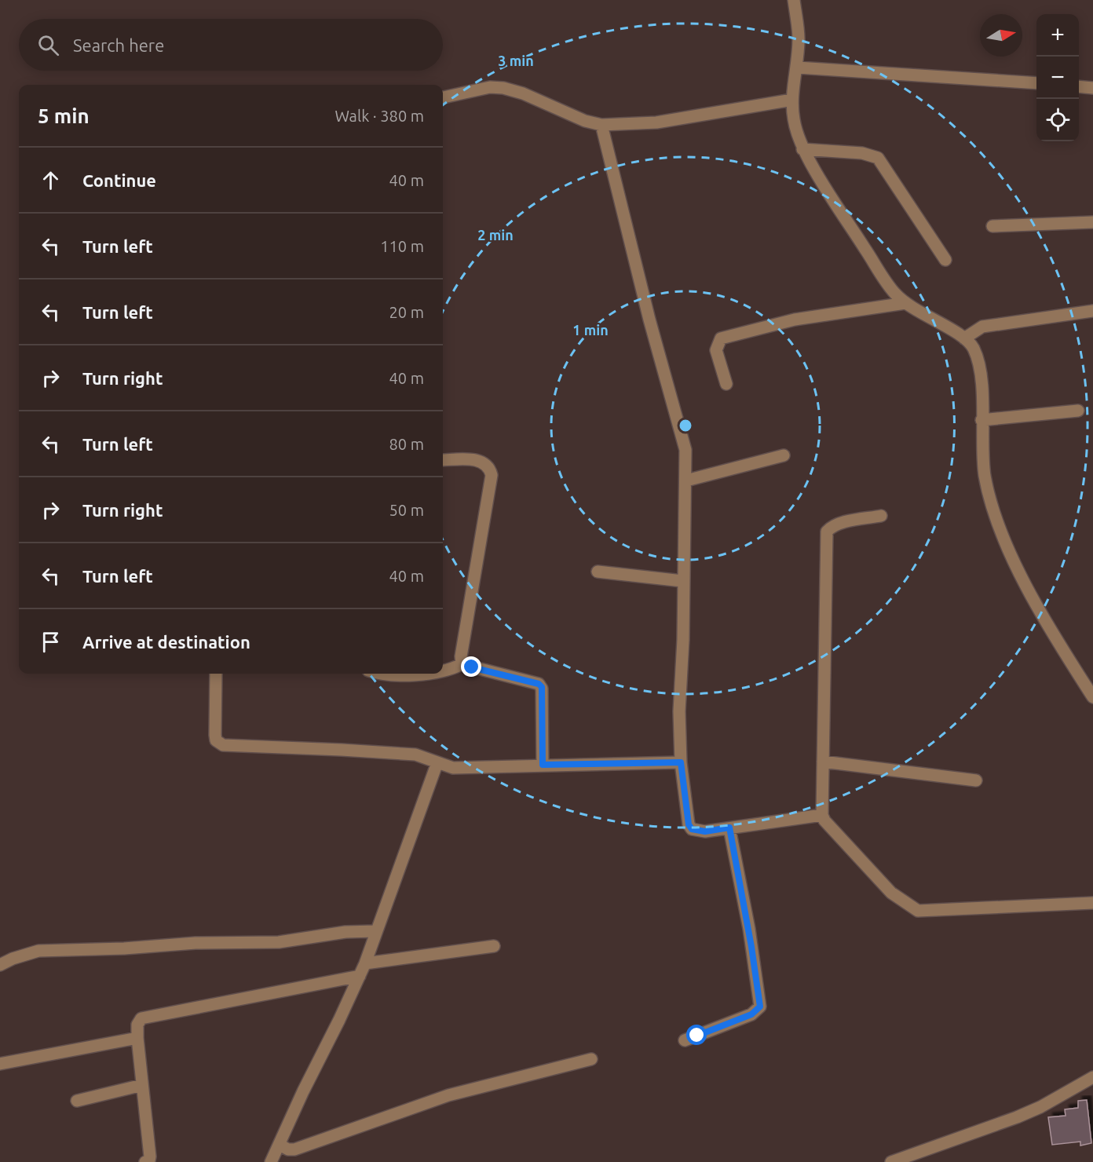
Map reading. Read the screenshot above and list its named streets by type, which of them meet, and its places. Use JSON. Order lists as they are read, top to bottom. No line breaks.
{"north":"right","page":{"map_buttons":["+","−"],"search":"Search here","heading":["5 min","Walk · 380 m"],"list":[["Continue","40 m"],["Turn left","110 m"],["Turn left","20 m"],["Turn right","40 m"],["Turn left","80 m"],["Turn right","50 m"],["Turn left","40 m"],"Arrive at destination"]},"rings":["3 min","2 min","1 min"]}
